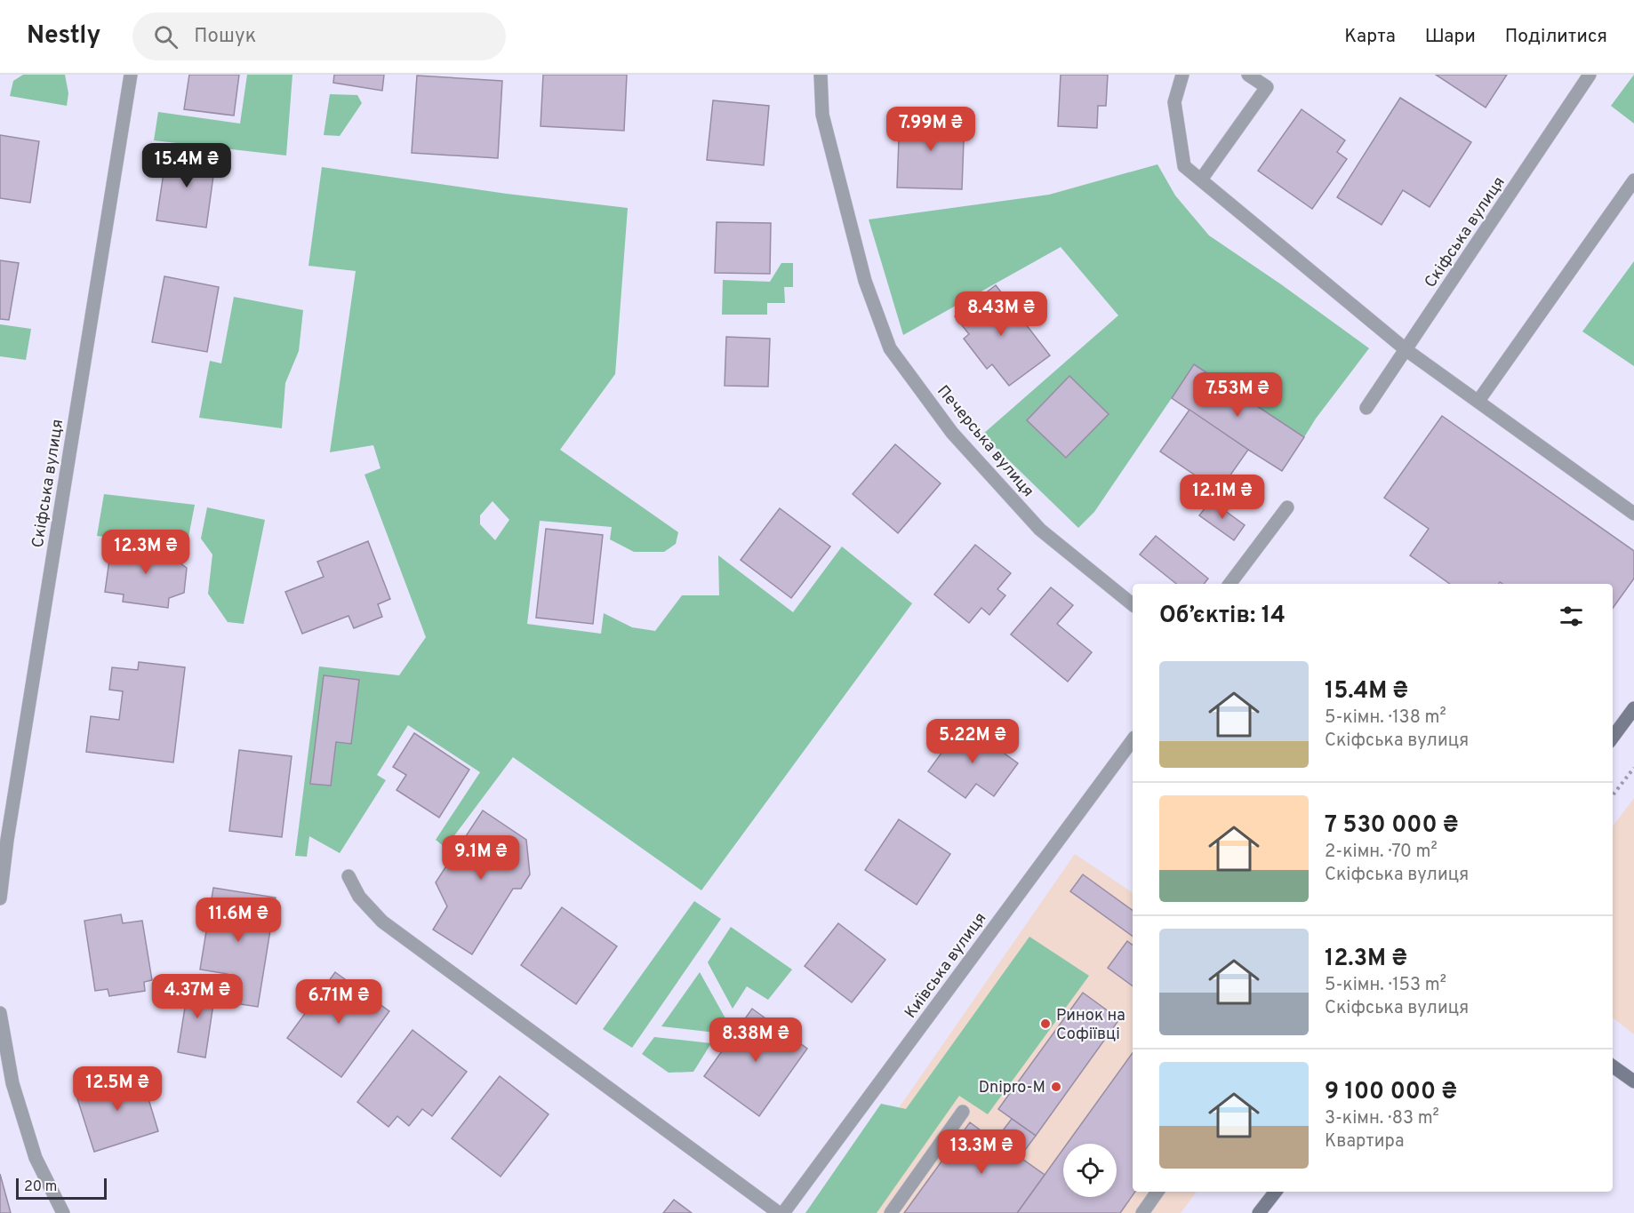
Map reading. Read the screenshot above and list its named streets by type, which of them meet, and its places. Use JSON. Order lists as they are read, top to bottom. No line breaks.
{"streets":{"street":["Скіфська вулиця","Печерська вулиця","Київська вулиця"]},"places":["Ринок на Софіївці","Dnipro-M"],"scale_bar":"20 m","page":{"header":"Nestly","search":"Пошук","nav":["Карта","Шари","Поділитися"],"price":["7.99M ₴","15.4M ₴","8.43M ₴","7.53M ₴","12.1M ₴","12.3M ₴","5.22M ₴","9.1M ₴","11.6M ₴","4.37M ₴","6.71M ₴","8.38M ₴","12.5M ₴","13.3M ₴"],"heading":"Об’єктів: 14","list":[{"name":"15.4M ₴","note":"5-кімн. · 138 m² · Скіфська вулиця"},{"name":"7 530 000 ₴","note":"2-кімн. · 70 m² · Скіфська вулиця"},{"name":"12.3M ₴","note":"5-кімн. · 153 m² · Скіфська вулиця"},{"name":"9 100 000 ₴","note":"3-кімн. · 83 m² · Квартира"}],"scale":"20 m"}}
